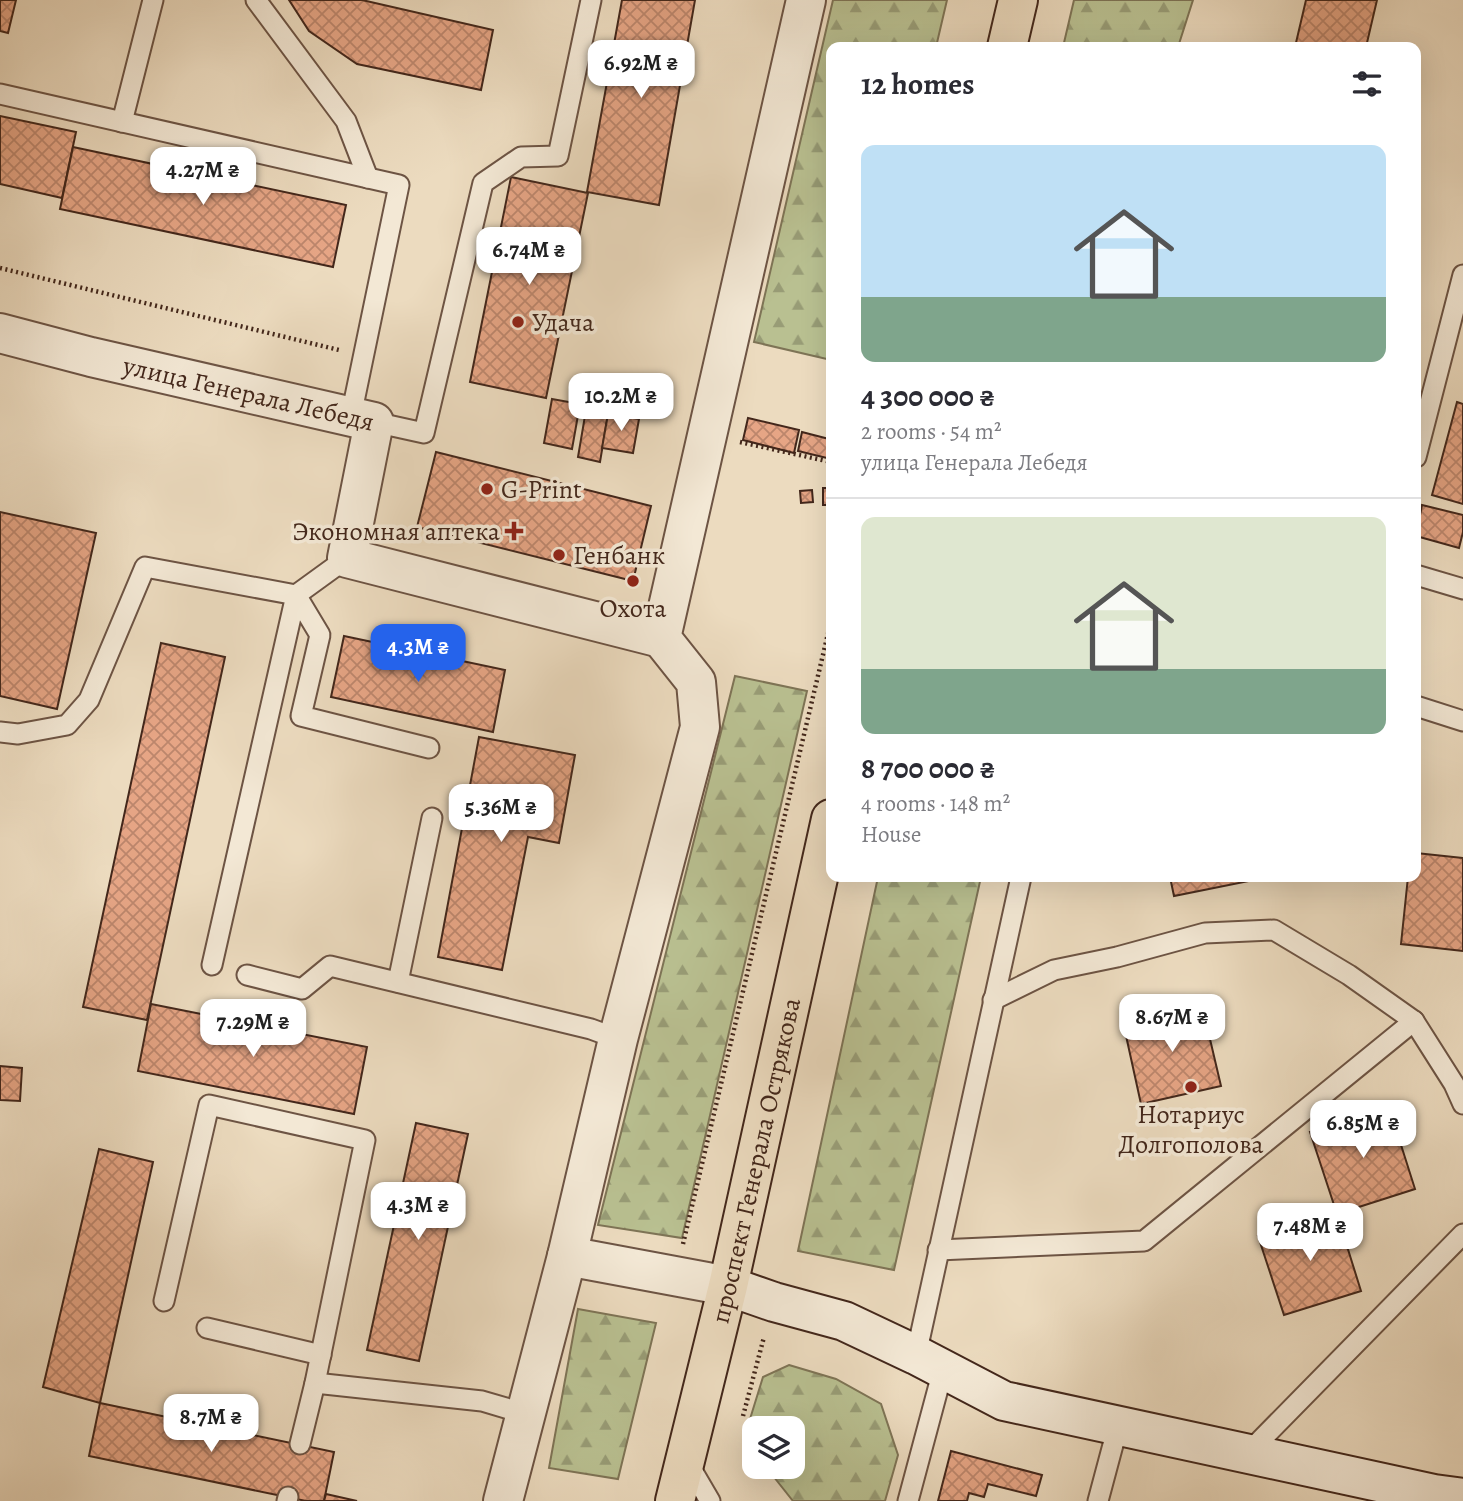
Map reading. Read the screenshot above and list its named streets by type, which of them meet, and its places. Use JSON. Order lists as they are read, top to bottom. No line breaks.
{"streets":{"main road":["проспект Генерала Острякова"],"street":["улица Генерала Лебедя"]},"places":{"other":["Удача","G-Print","Генбанк","Охота","Нотариус Долгополова"],"health":["Экономная аптека"]},"page":{"price":["6.92M ₴","4.27M ₴","6.74M ₴","10.2M ₴","4.3M ₴","5.36M ₴","8.67M ₴","7.29M ₴","6.85M ₴","4.3M ₴","7.48M ₴","8.7M ₴"],"heading":"12 homes","list":[{"name":"4 300 000 ₴","note":"2 rooms · 54 m² · улица Генерала Лебедя"},{"name":"8 700 000 ₴","note":"4 rooms · 148 m² · House"}]}}
